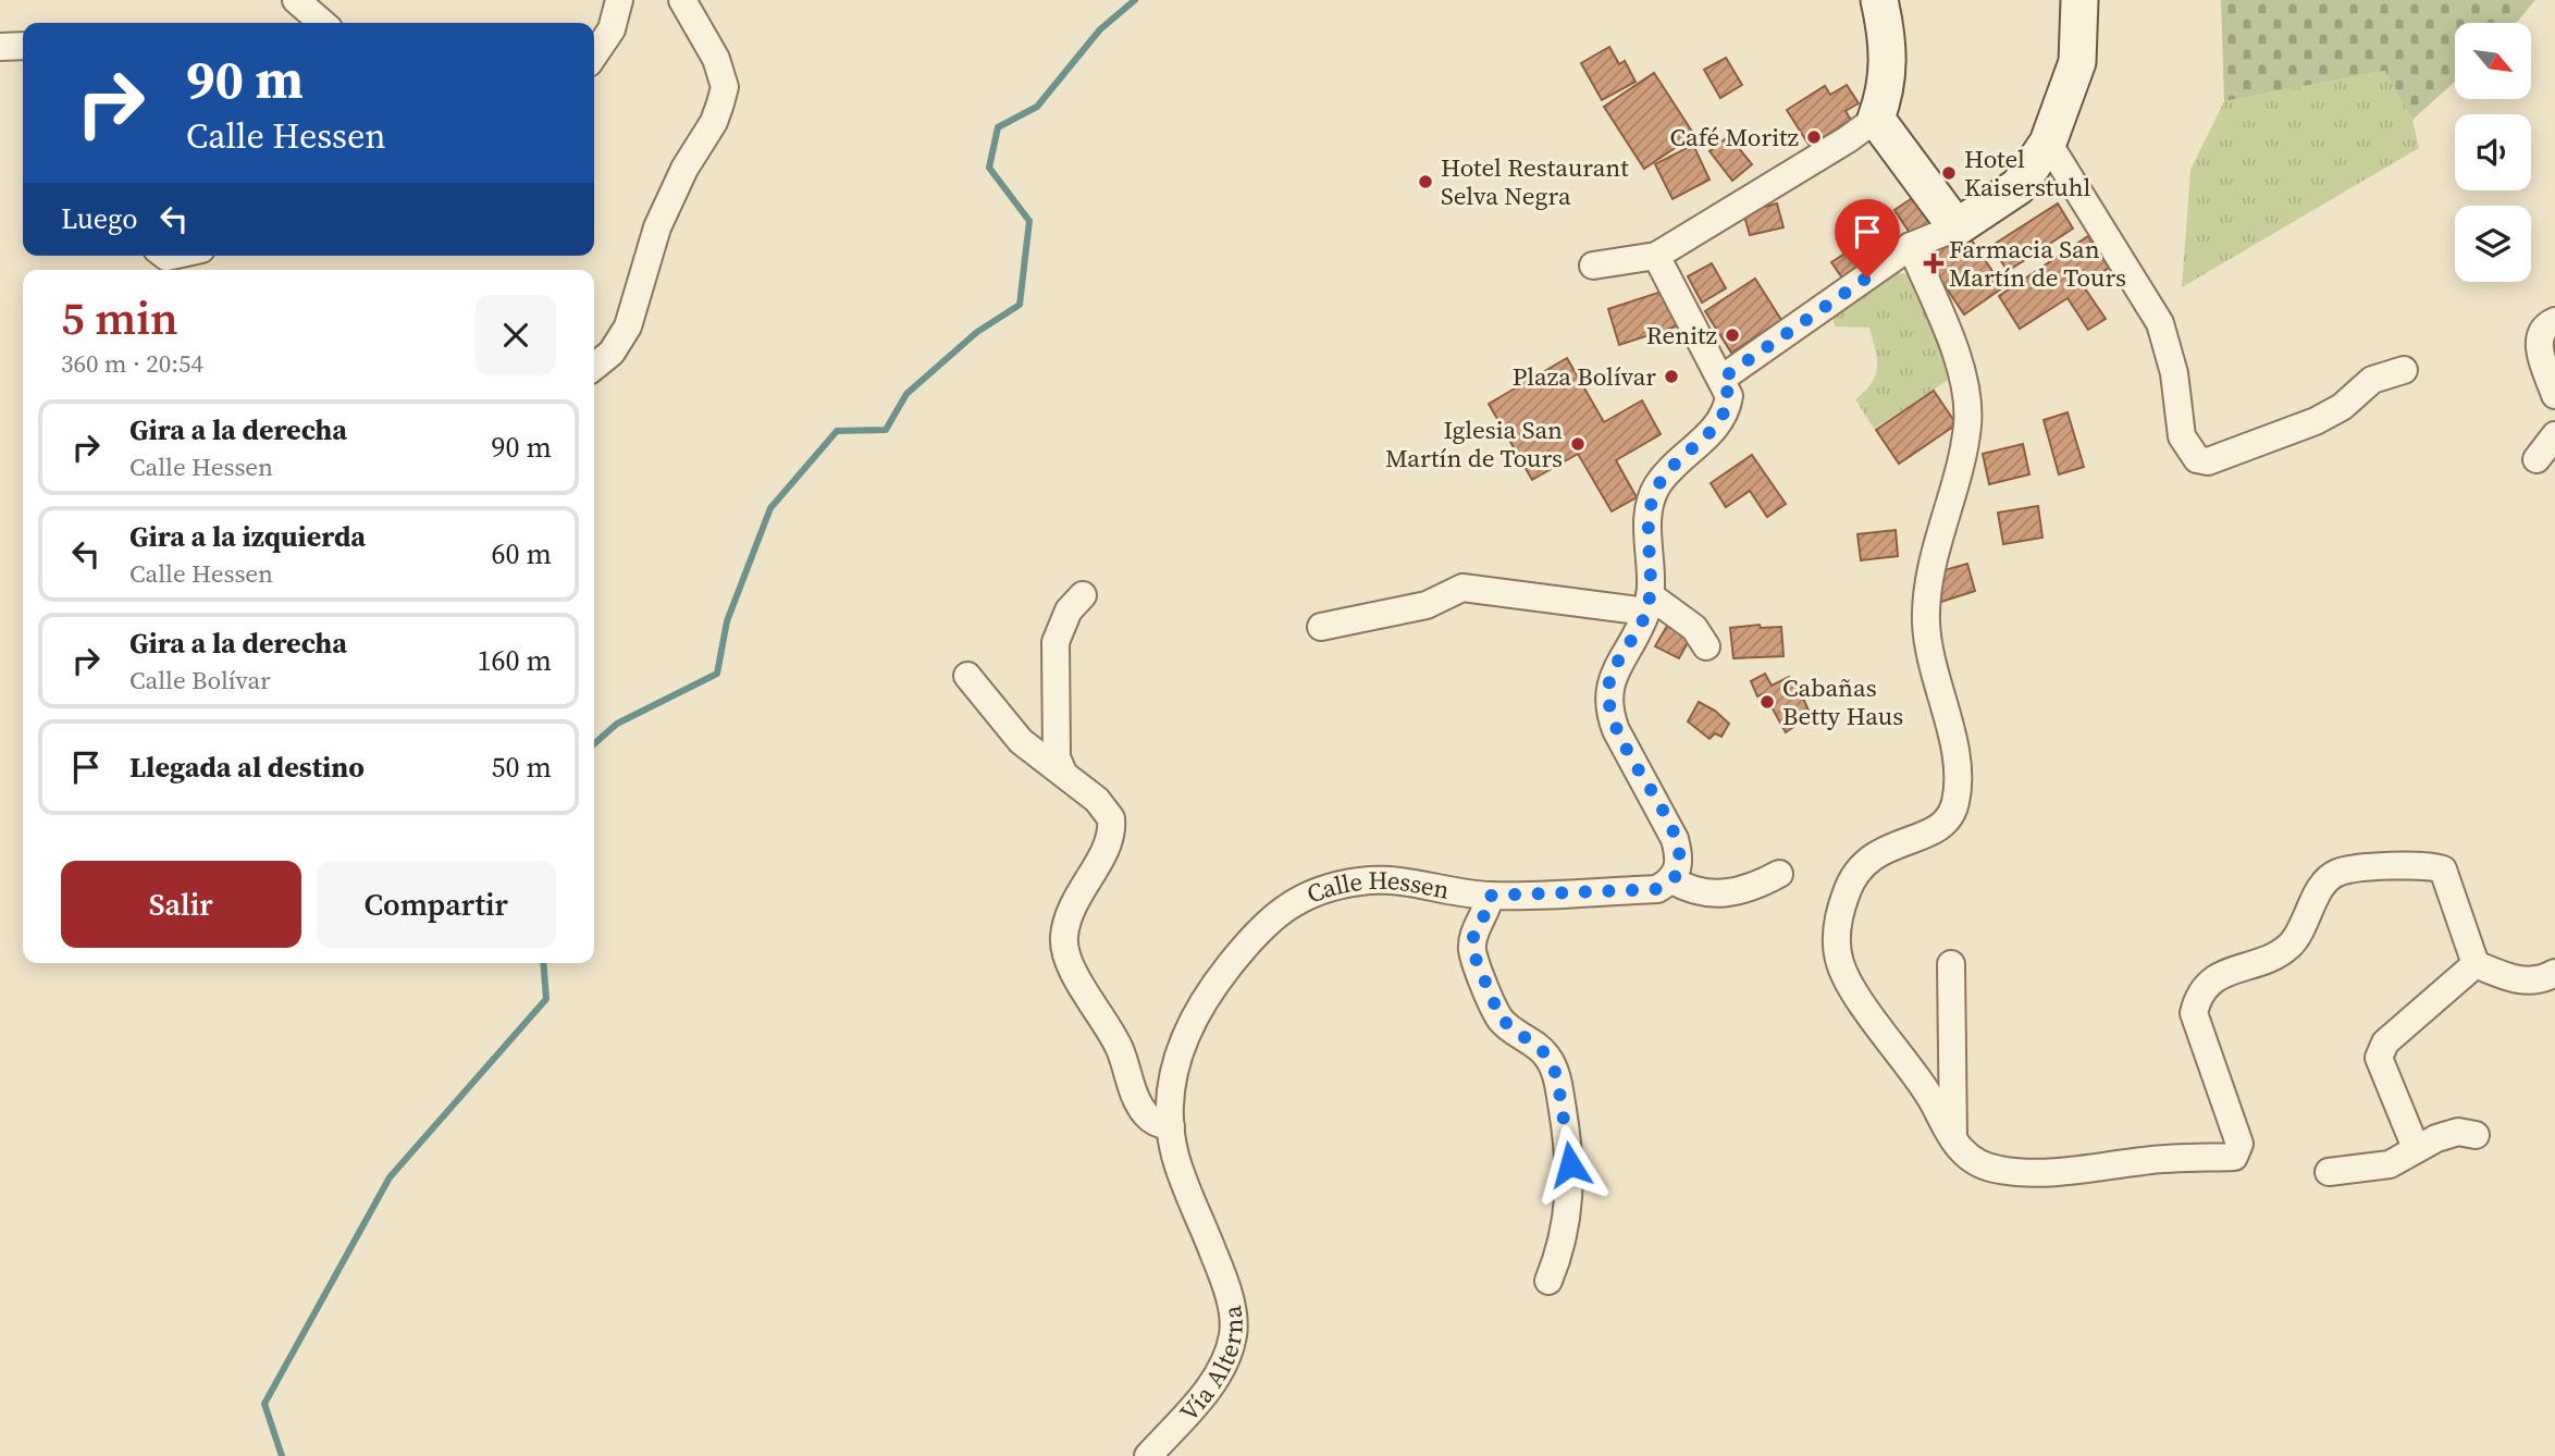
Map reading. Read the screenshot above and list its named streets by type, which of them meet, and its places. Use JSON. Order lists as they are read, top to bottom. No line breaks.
{"streets":{"street":["Calle Hessen","Vía Alterna"]},"crossings":[["Calle Hessen","Vía Alterna"]],"places":{"other":["Café Moritz","Hotel Kaiserstuhl","Hotel Restaurant Selva Negra","Renitz","Plaza Bolívar","Iglesia San Martín de Tours","Cabañas Betty Haus"],"health":["Farmacia San Martín de Tours"]},"north":"bottom right","page":{"turn":["90 m","Calle Hessen"],"then":"Luego","heading":["5 min","360 m · 20:54"],"list":[{"name":"Gira a la derecha","note":"Calle Hessen","value":"90 m"},{"name":"Gira a la izquierda","note":"Calle Hessen","value":"60 m"},{"name":"Gira a la derecha","note":"Calle Bolívar","value":"160 m"},{"name":"Llegada al destino","value":"50 m"}],"buttons":["Salir","Compartir"]}}
